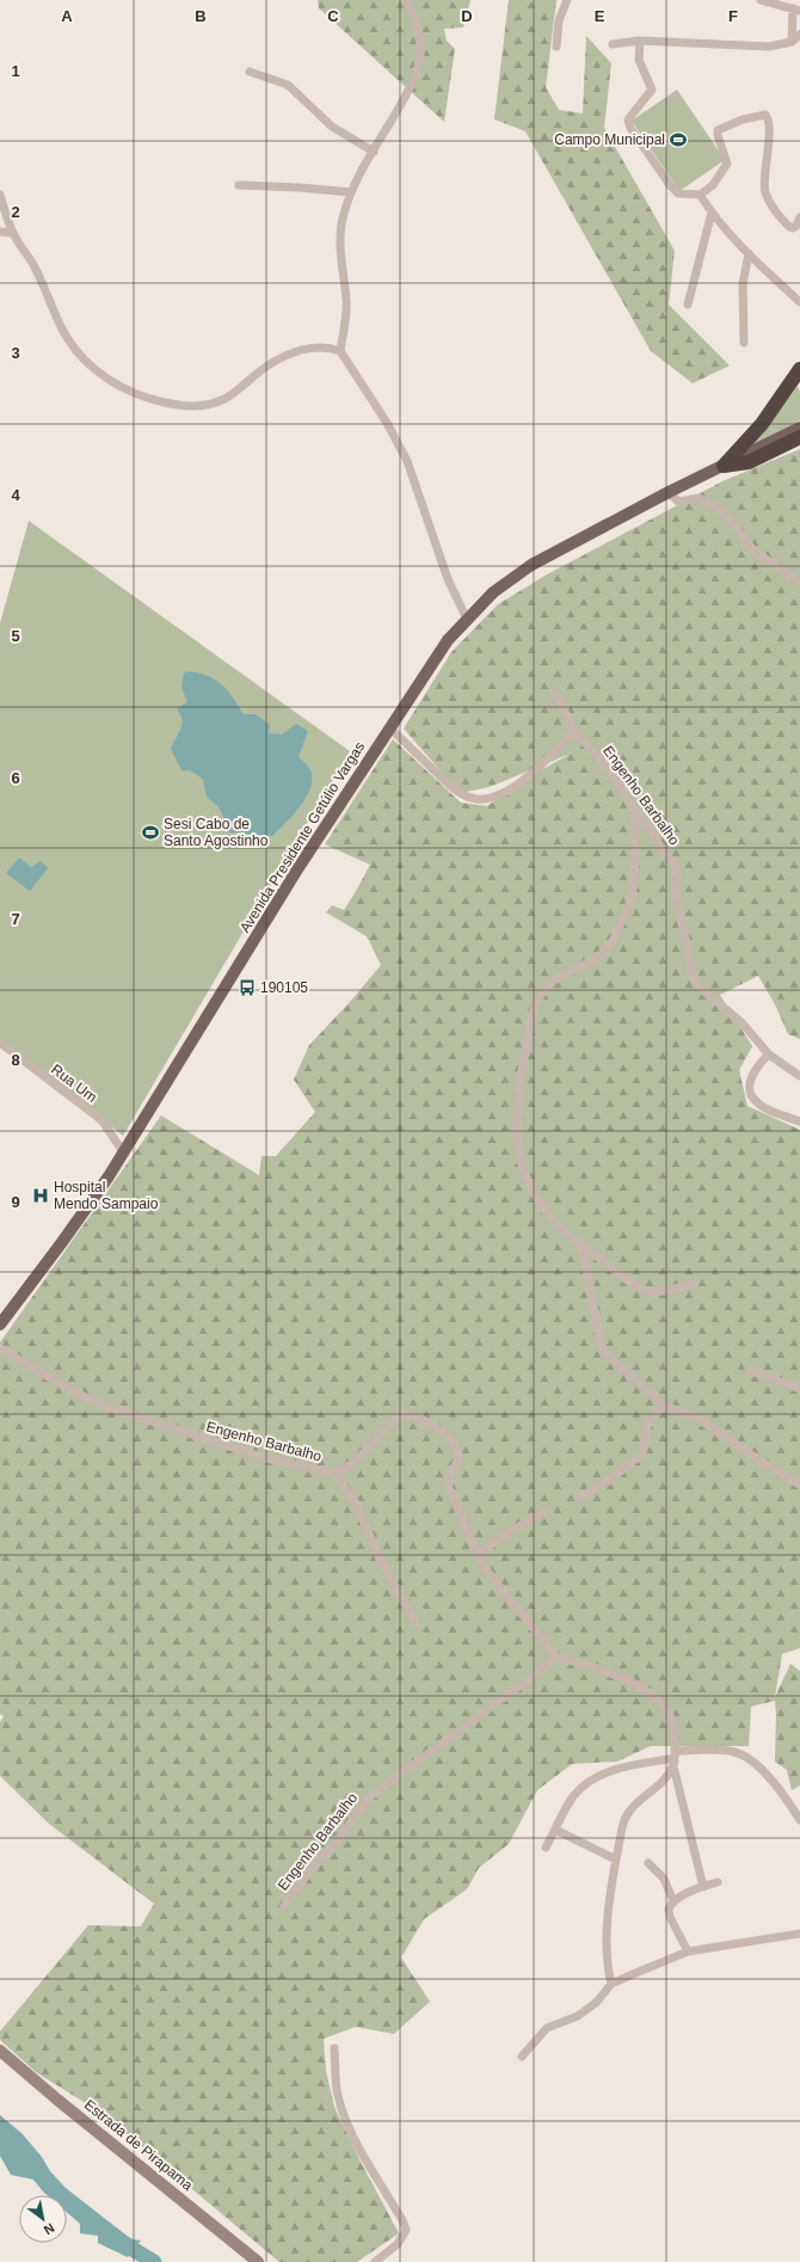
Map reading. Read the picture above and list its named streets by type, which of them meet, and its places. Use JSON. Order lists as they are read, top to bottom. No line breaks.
{"streets":{"main road":["Avenida Presidente Getúlio Vargas","Estrada de Pirapama"],"street":["Engenho Barbalho","Rua Um"]},"crossings":[["Avenida Presidente Getúlio Vargas","Rua Um"]],"places":{"sports":["Campo Municipal","Sesi Cabo de Santo Agostinho"],"bus stop":["190105"],"hospital":["Hospital Mendo Sampaio"]},"north":"bottom right","grid":{"columns":["A","B","C","D","E","F"],"rows":["1","2","3","4","5","6","7","8","9"]}}
